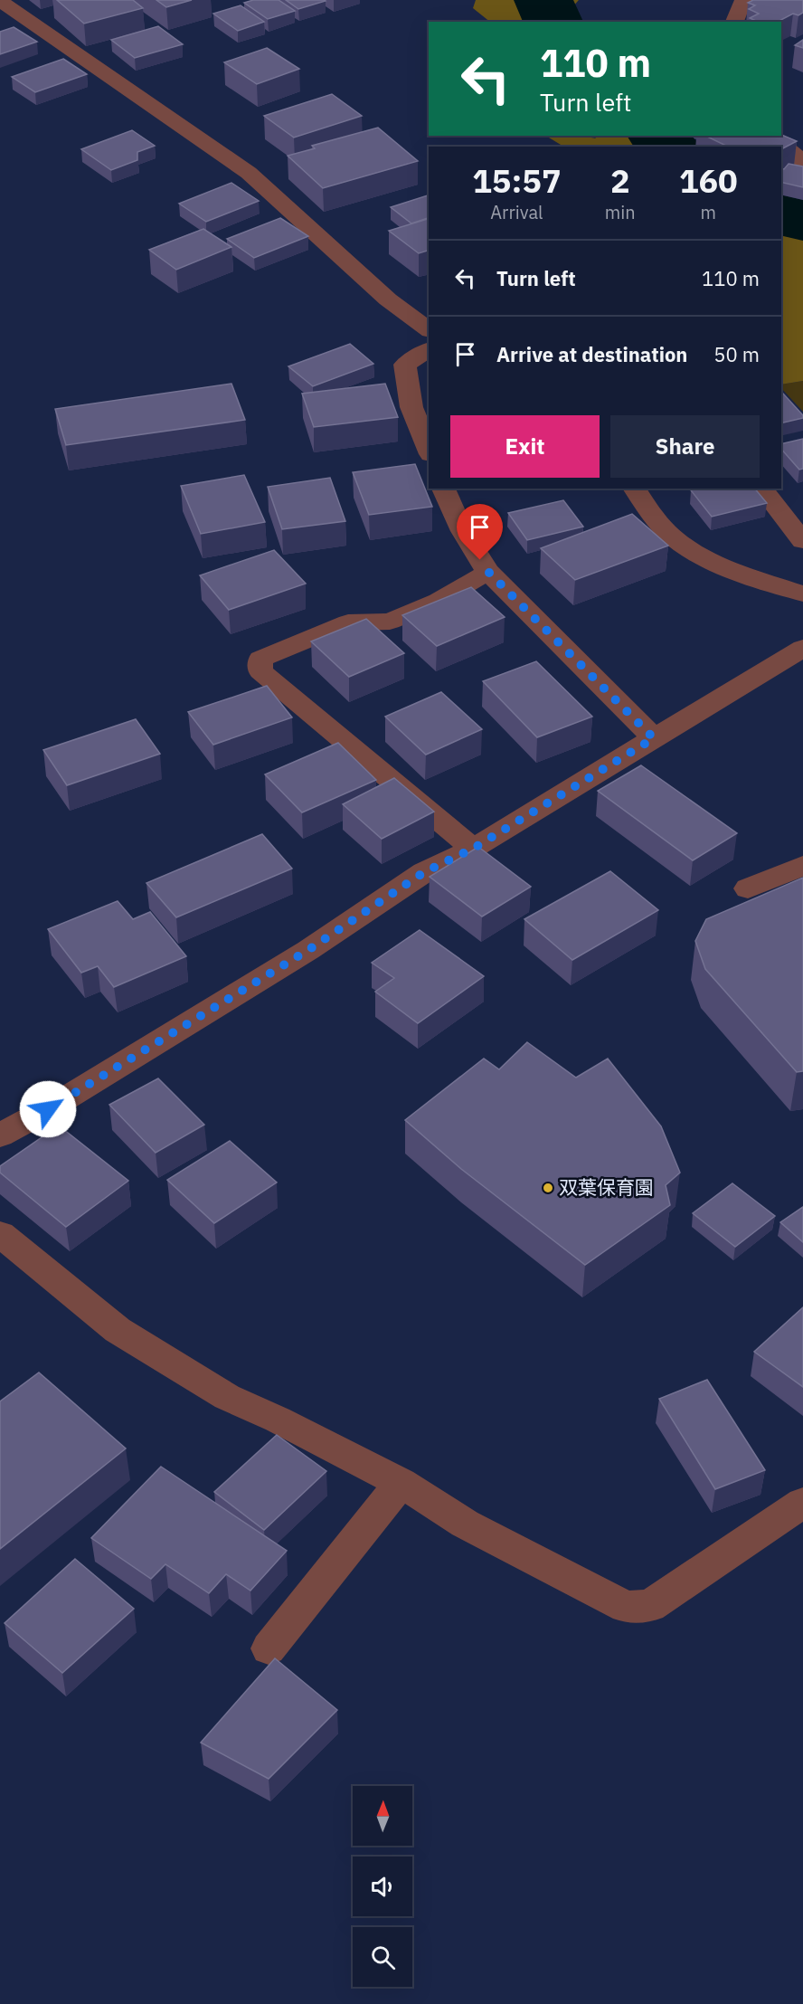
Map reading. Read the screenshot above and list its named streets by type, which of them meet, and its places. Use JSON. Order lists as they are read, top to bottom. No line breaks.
{"places":["双葉保育園"],"north":"top","page":{"turn":["110 m","Turn left"],"eta":["15:57","Arrival","2","min","160","m"],"list":[{"name":"Turn left","value":"110 m"},{"name":"Arrive at destination","value":"50 m"}],"buttons":["Exit","Share"]}}
